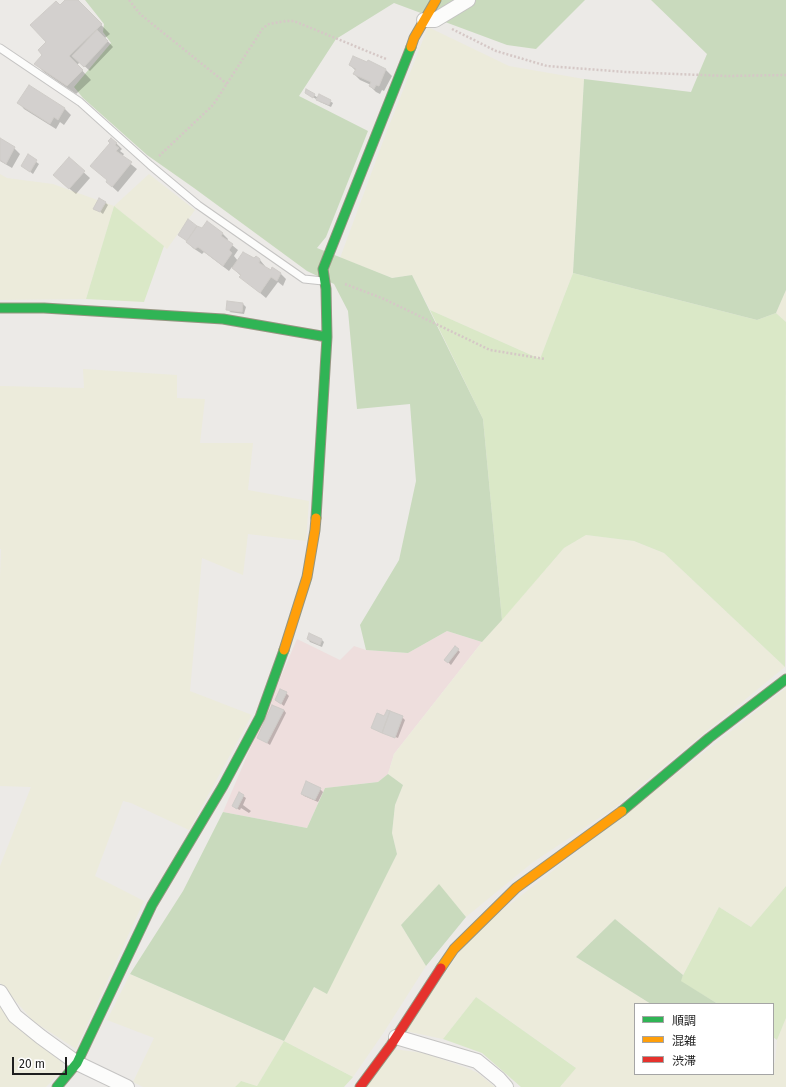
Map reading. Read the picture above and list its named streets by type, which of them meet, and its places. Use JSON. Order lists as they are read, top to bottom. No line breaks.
{"legend":["順調","混雑","渋滞"],"scale_bar":"20 m"}
